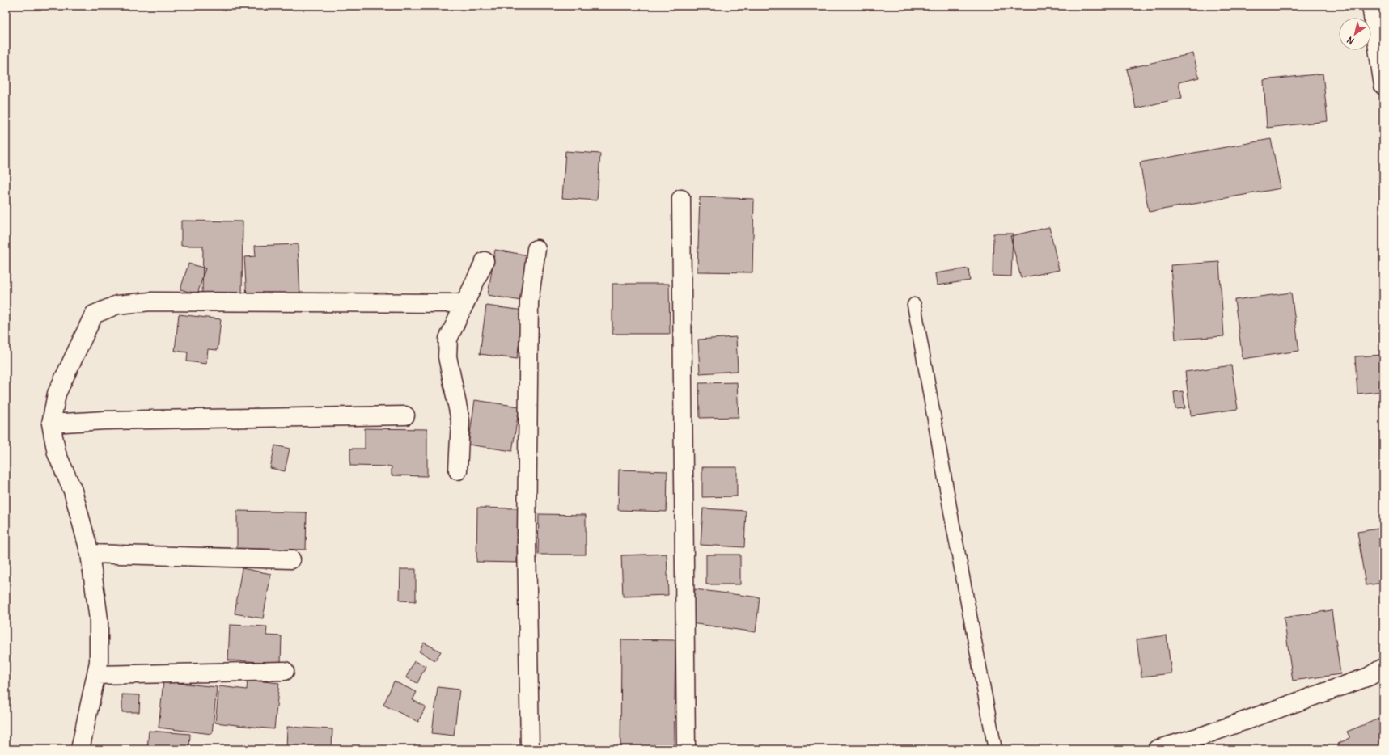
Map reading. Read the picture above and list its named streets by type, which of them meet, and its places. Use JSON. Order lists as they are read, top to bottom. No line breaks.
{"north":"bottom left"}
